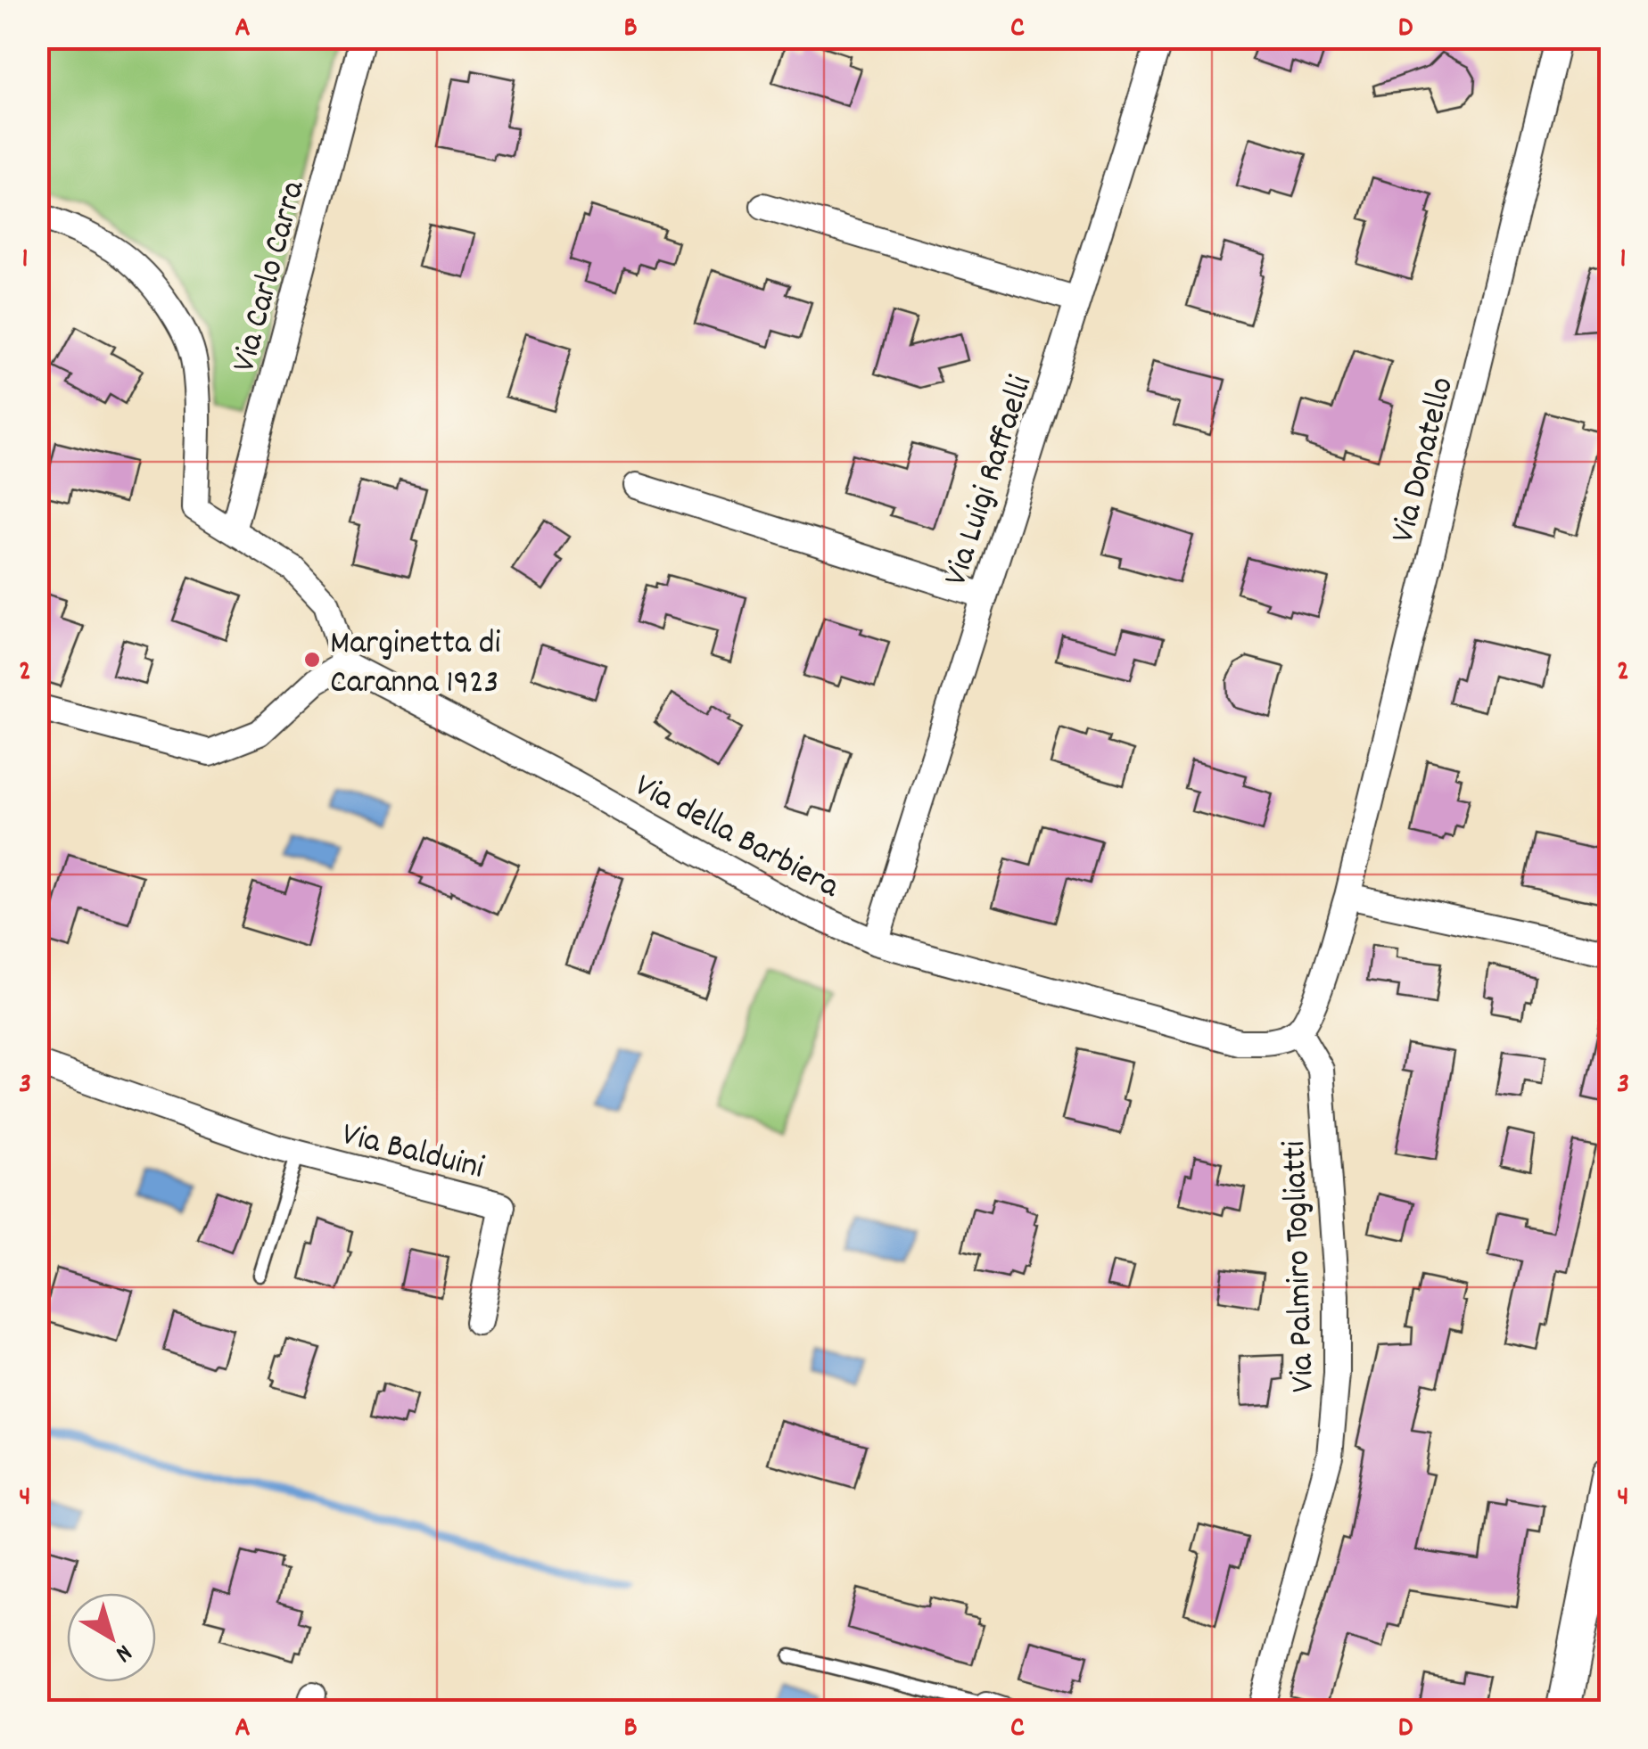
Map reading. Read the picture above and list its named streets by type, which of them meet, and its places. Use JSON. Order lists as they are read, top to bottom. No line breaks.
{"streets":{"street":["Via Carlo Carra","Via Donatello","Via Luigi Raffaelli","Via della Barbiera","Via Balduini","Via Palmiro Togliatti"]},"crossings":[["Via Luigi Raffaelli","Via della Barbiera"],["Via della Barbiera","Via Palmiro Togliatti"]],"places":["Marginetta di Caranna 1923"],"north":"bottom right","grid":{"columns":["A","B","C","D"],"rows":["1","2","3","4"]}}
